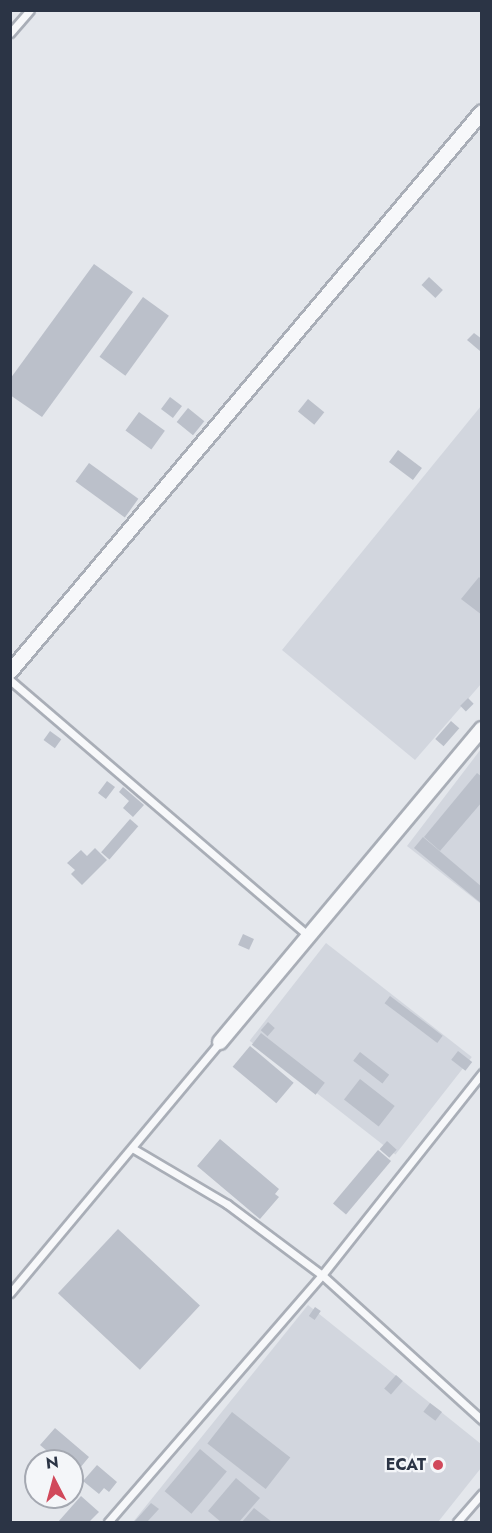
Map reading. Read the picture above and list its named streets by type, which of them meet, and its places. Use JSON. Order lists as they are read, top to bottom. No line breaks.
{"places":["ECAT"],"north":"top"}
